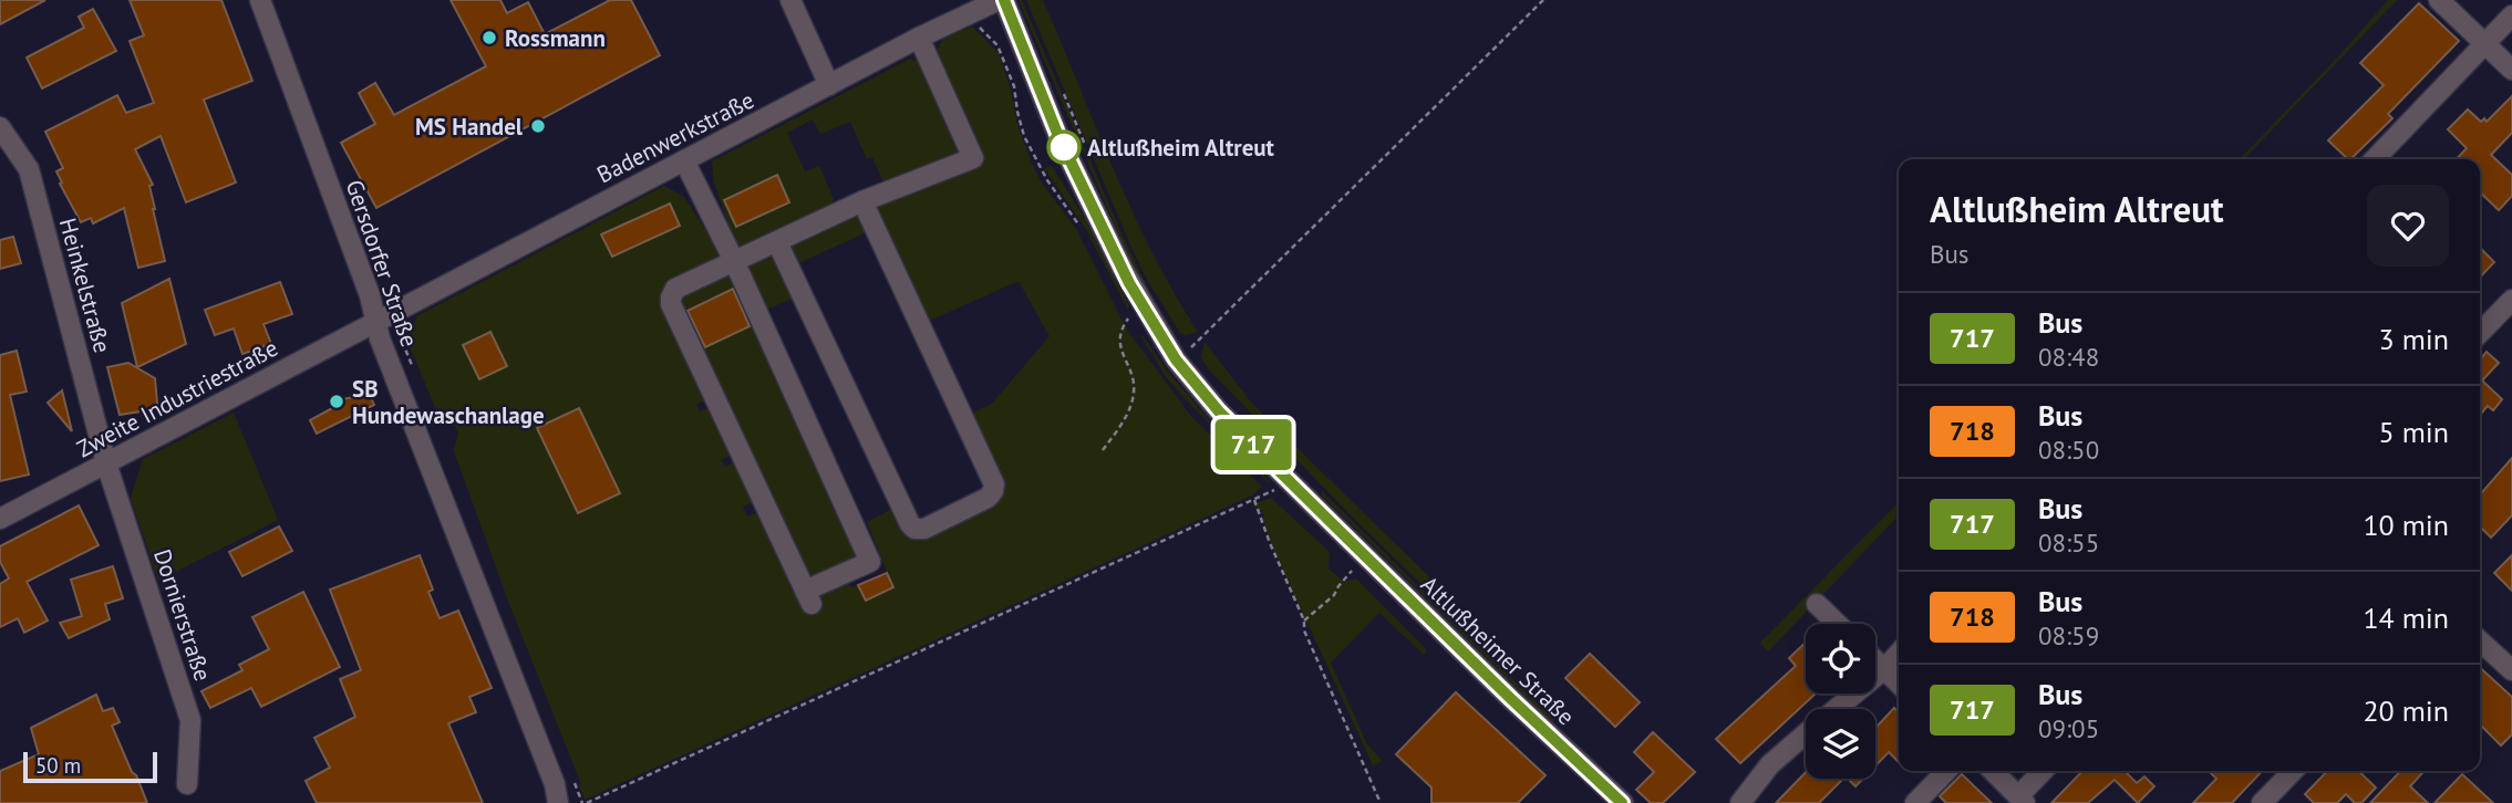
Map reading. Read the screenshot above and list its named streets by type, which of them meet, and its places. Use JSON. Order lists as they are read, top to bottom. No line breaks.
{"streets":{"street":["Badenwerkstraße","Gersdorfer Straße","Heinkelstraße","Zweite Industriestraße","Dornierstraße","Altlußheimer Straße"]},"crossings":[["Badenwerkstraße","Gersdorfer Straße"],["Badenwerkstraße","Zweite Industriestraße"],["Badenwerkstraße","Altlußheimer Straße"],["Gersdorfer Straße","Zweite Industriestraße"],["Heinkelstraße","Zweite Industriestraße"],["Heinkelstraße","Dornierstraße"],["Zweite Industriestraße","Dornierstraße"]],"places":["Rossmann","MS Handel","Altlußheim Altreut","SB Hundewaschanlage"],"lines":["bus line 717"],"scale_bar":"50 m","page":{"on_map":"717","heading":["Altlußheim Altreut","Bus"],"list":[{"mark":"717","name":"Bus","note":"08:48","value":"3 min"},{"mark":"718","name":"Bus","note":"08:50","value":"5 min"},{"mark":"717","name":"Bus","note":"08:55","value":"10 min"},{"mark":"718","name":"Bus","note":"08:59","value":"14 min"},{"mark":"717","name":"Bus","note":"09:05","value":"20 min"}],"scale":"50 m"}}
